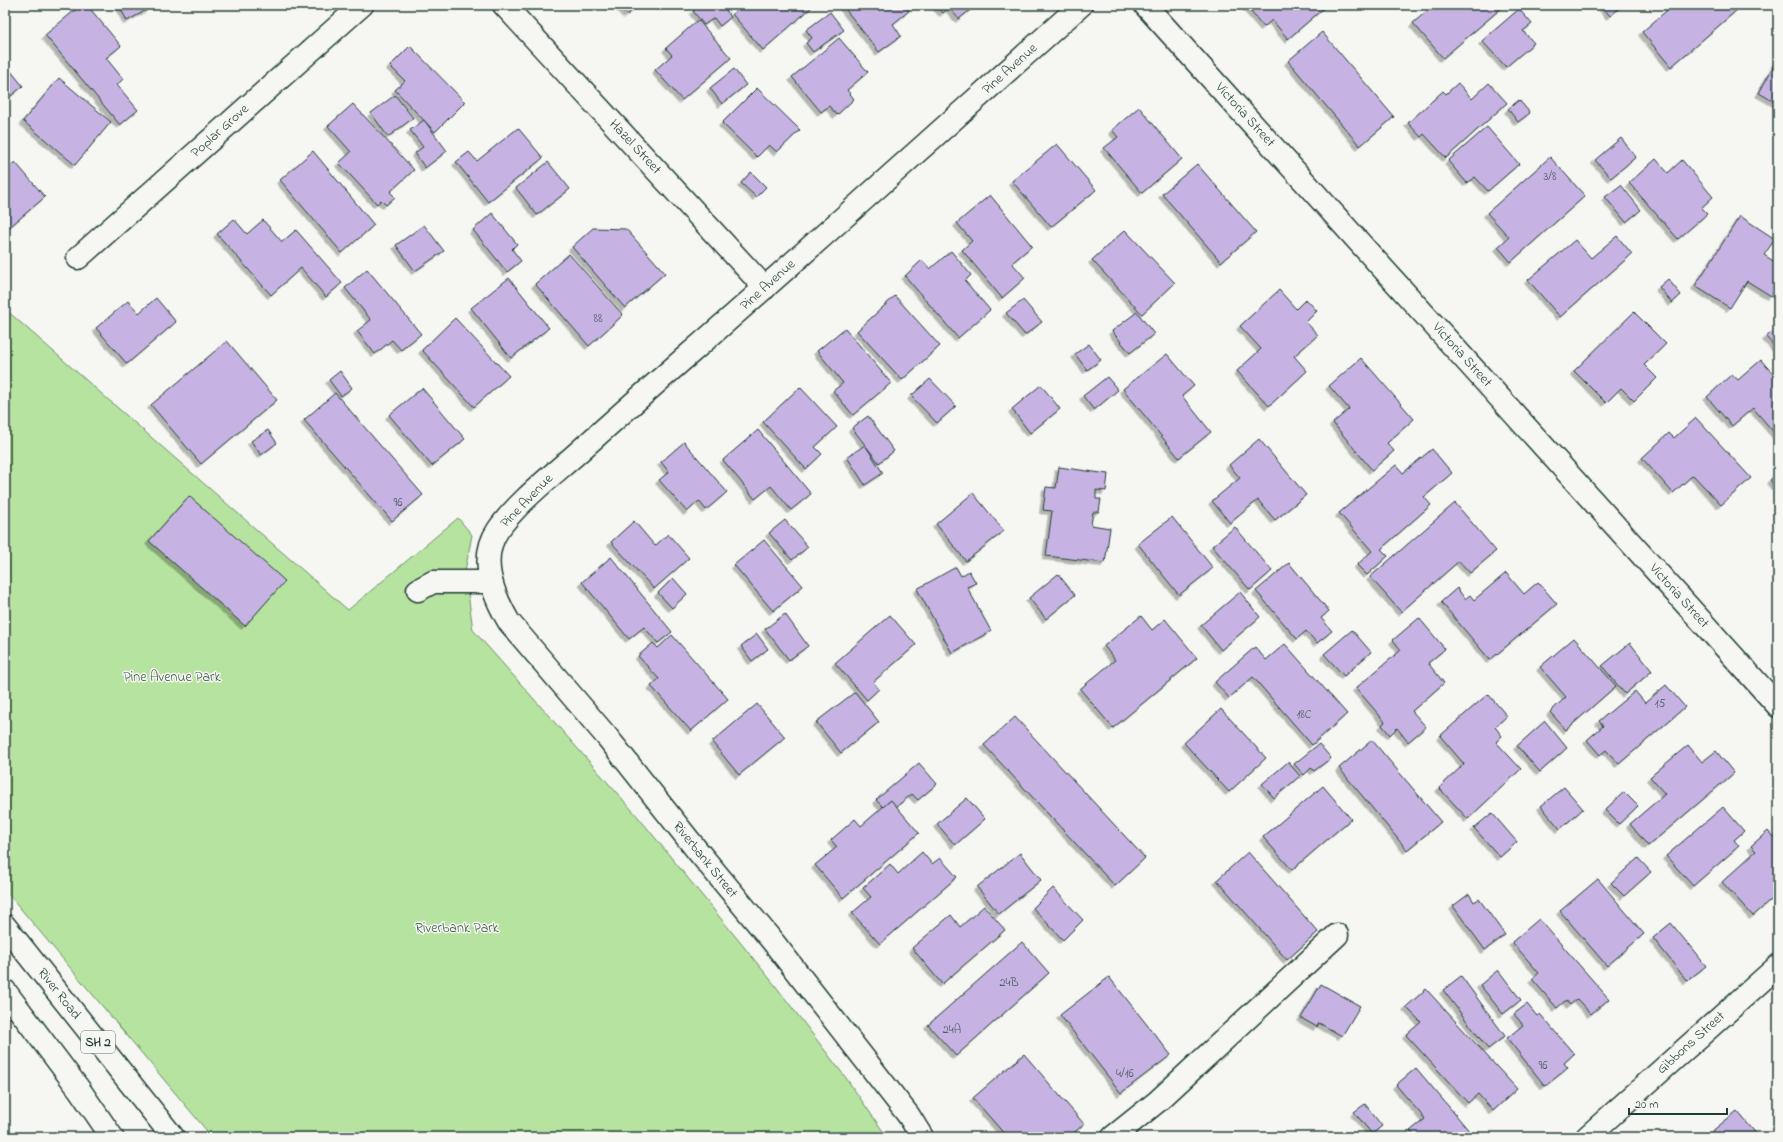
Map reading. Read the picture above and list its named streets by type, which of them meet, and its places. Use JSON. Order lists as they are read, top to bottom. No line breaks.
{"streets":{"main road":["Pine Avenue","Victoria Street","Poplar Grove","Hazel Street","Riverbank Street","River Road","SH 2","Gibbons Street"]},"crossings":[["Pine Avenue","Hazel Street"],["Pine Avenue","Riverbank Street"]],"parks":["Pine Avenue Park","Riverbank Park"],"house_numbers":["3/8","88","96","15","18C","24B","24A","96","4/16"],"scale_bar":"20 m"}
